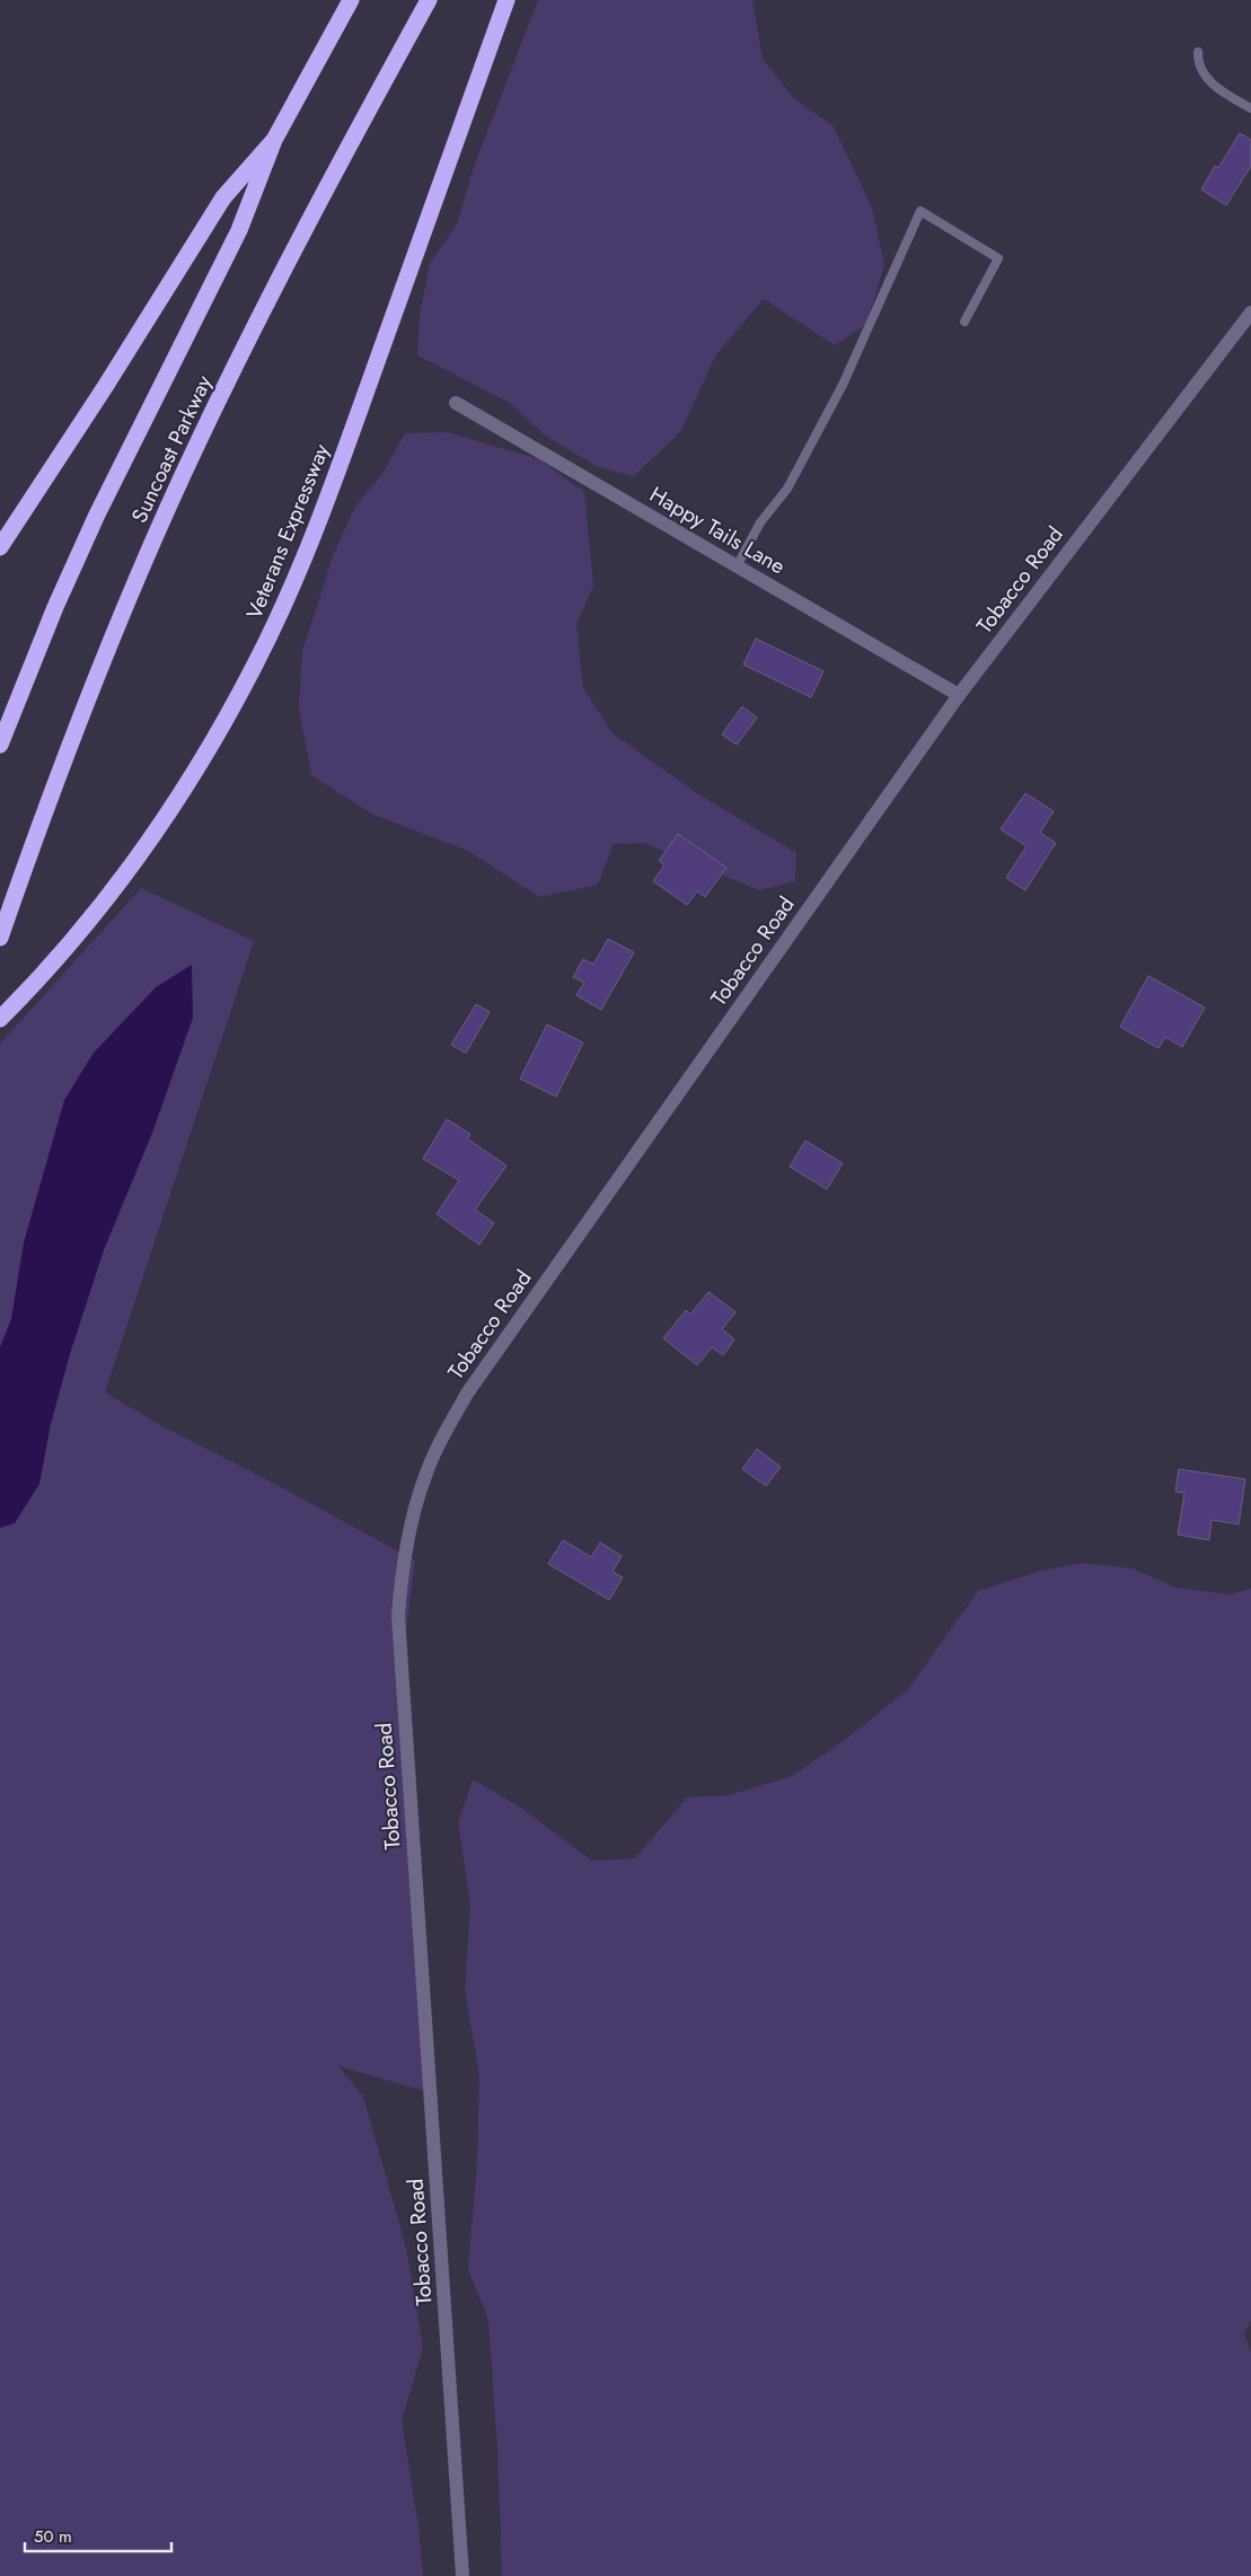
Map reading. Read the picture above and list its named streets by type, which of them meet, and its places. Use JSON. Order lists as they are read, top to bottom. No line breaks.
{"streets":{"highway":["Suncoast Parkway","Veterans Expressway"],"street":["Happy Tails Lane","Tobacco Road"]},"crossings":[["Happy Tails Lane","Tobacco Road"]],"scale_bar":"50 m"}
